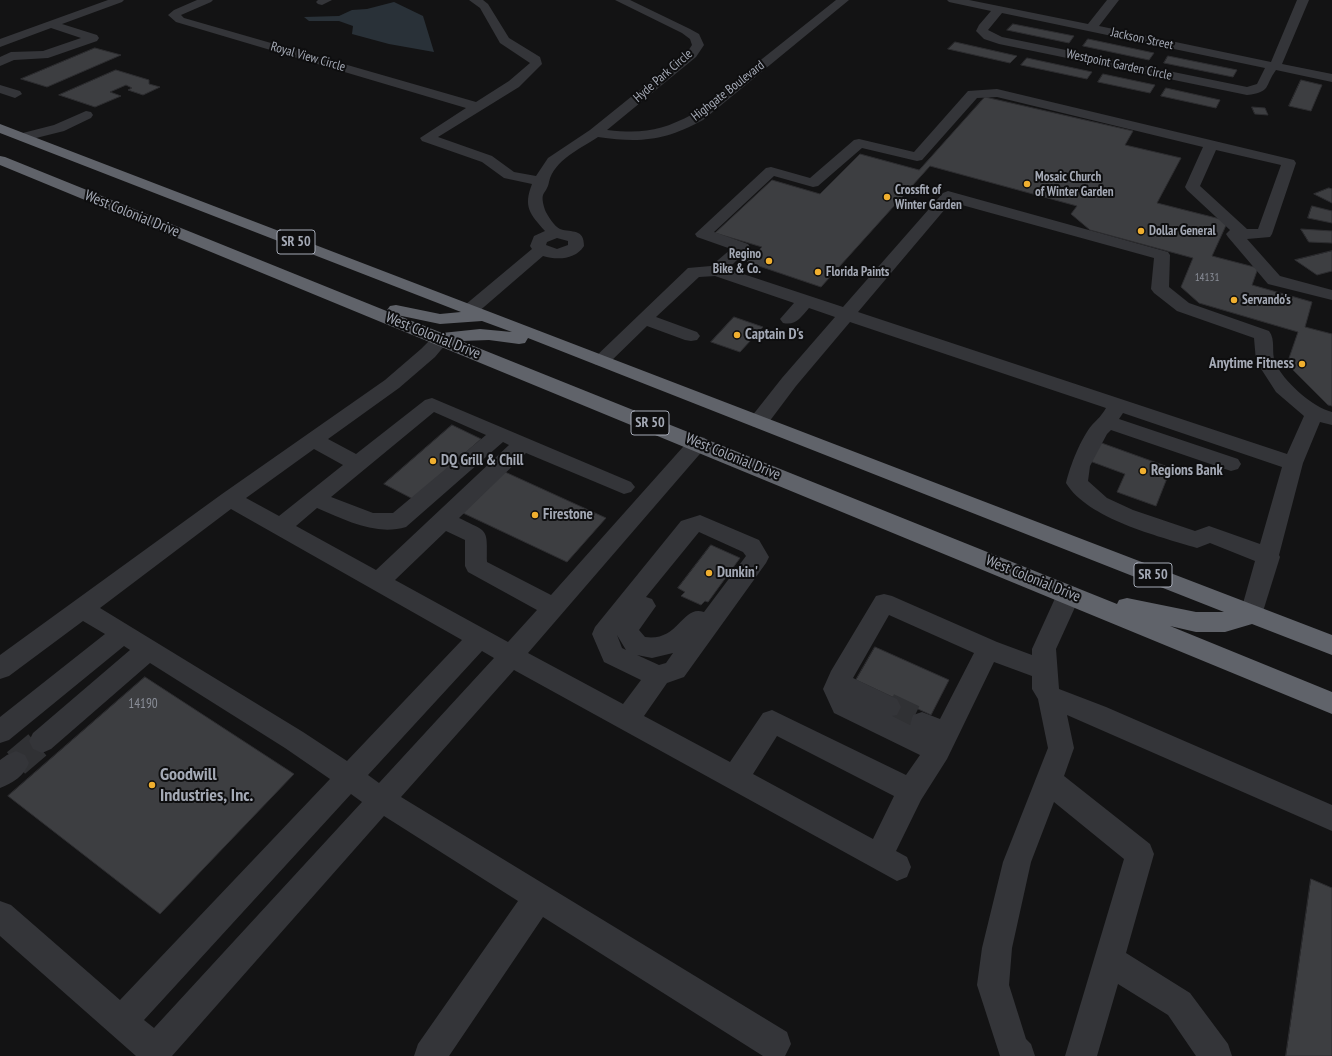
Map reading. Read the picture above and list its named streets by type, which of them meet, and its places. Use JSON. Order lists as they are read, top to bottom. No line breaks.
{"streets":{"highway":["West Colonial Drive","SR 50"],"street":["Jackson Street","Royal View Circle","Westpoint Garden Circle","Hyde Park Circle","Highgate Boulevard"]},"crossings":[["Jackson Street","Westpoint Garden Circle"],["Hyde Park Circle","Highgate Boulevard"]],"places":["Mosaic Church of Winter Garden","Crossfit of Winter Garden","Dollar General","Regino Bike & Co.","Florida Paints","Servando's","Captain D's","Anytime Fitness","DQ Grill & Chill","Regions Bank","Firestone","Dunkin'","Goodwill Industries, Inc."],"house_numbers":["14131","14190"]}
